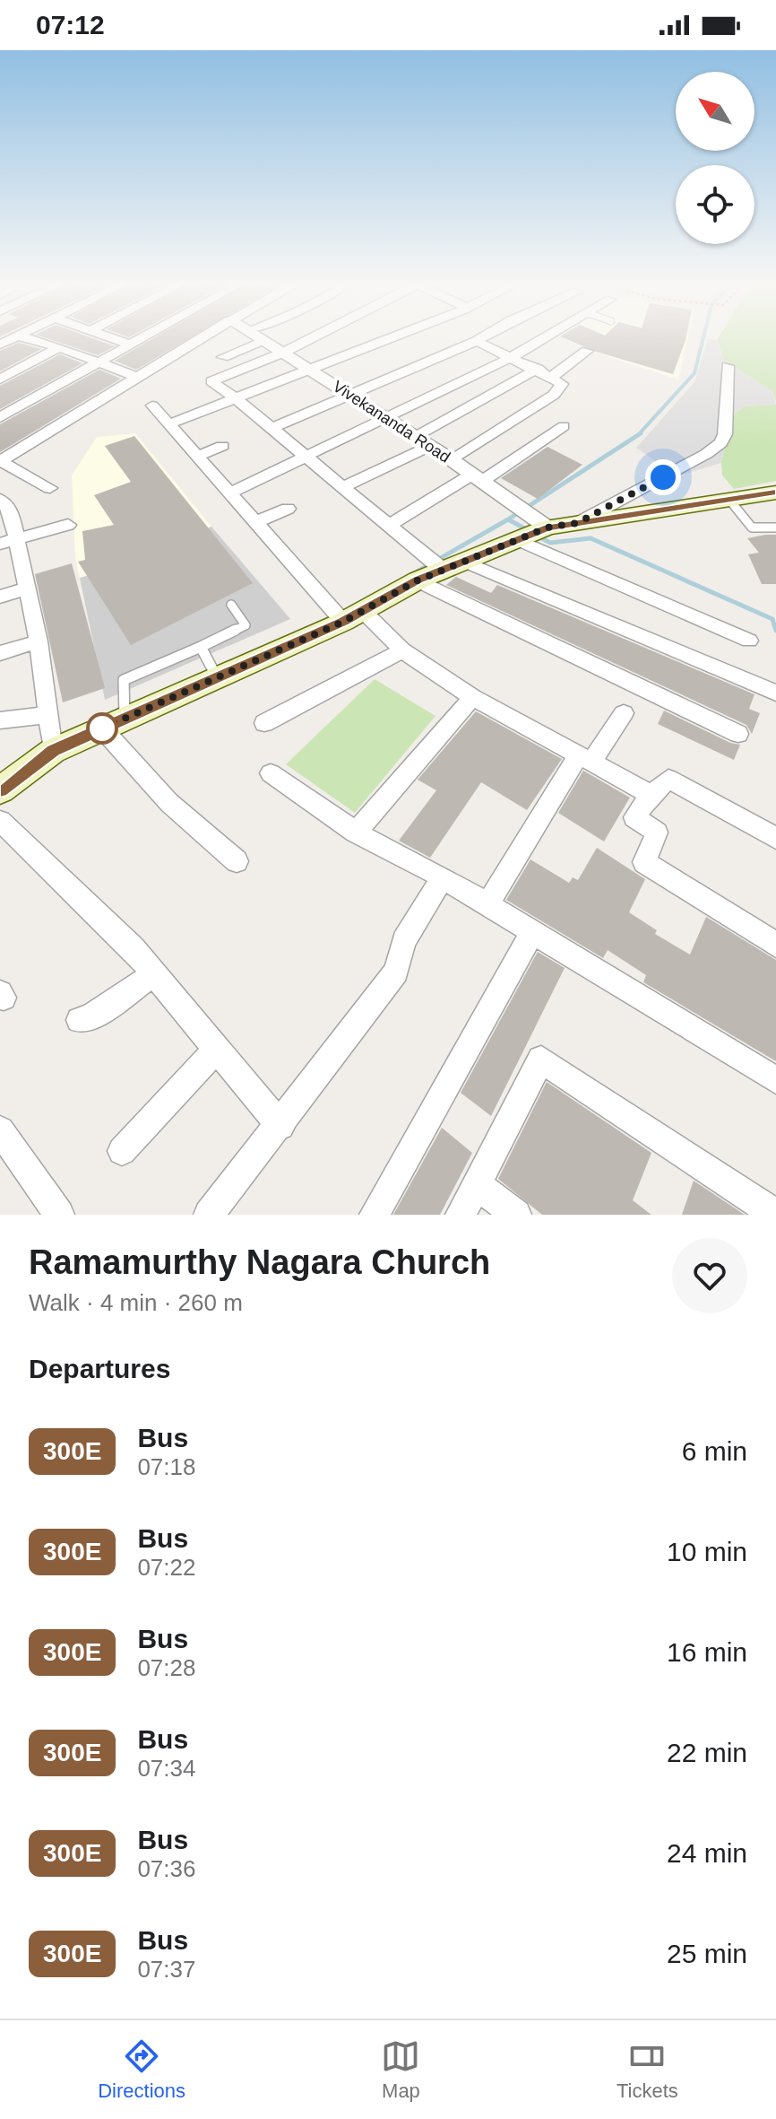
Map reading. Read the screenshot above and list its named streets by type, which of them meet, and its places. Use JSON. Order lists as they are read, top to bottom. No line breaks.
{"streets":{"street":["Vivekananda Road"]},"lines":["bus line 300E"],"north":"top left","page":{"status":"07:12","heading":[["Ramamurthy Nagara Church","Walk · 4 min · 260 m"],"Departures"],"list":[{"mark":"300E","name":"Bus","note":"07:18","value":"6 min"},{"mark":"300E","name":"Bus","note":"07:22","value":"10 min"},{"mark":"300E","name":"Bus","note":"07:28","value":"16 min"},{"mark":"300E","name":"Bus","note":"07:34","value":"22 min"},{"mark":"300E","name":"Bus","note":"07:36","value":"24 min"},{"mark":"300E","name":"Bus","note":"07:37","value":"25 min"}],"tabs":["Directions","Map","Tickets"]}}
